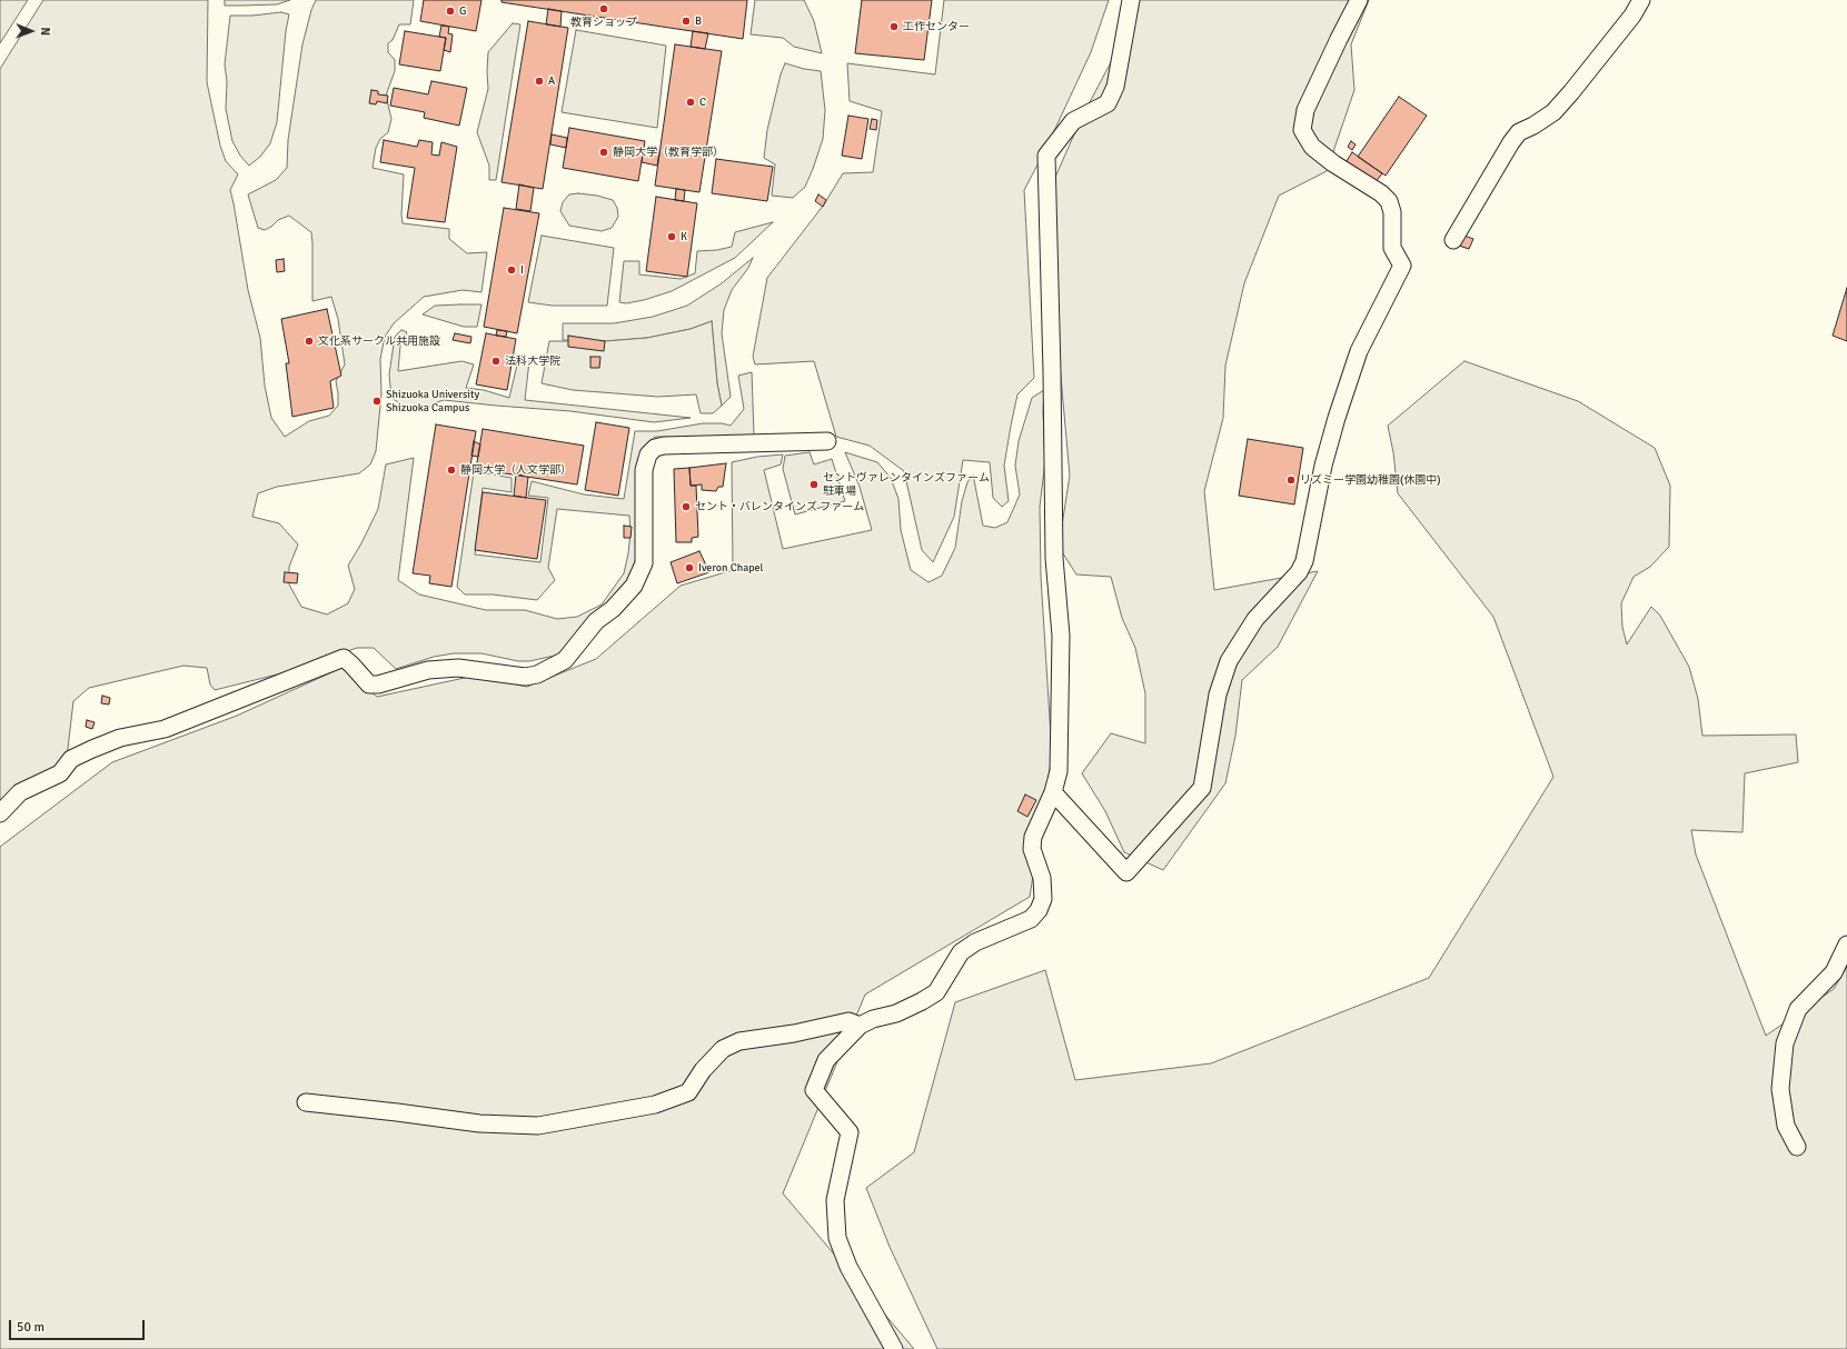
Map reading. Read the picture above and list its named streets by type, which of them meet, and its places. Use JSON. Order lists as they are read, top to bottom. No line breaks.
{"places":["教育ショップ","G","B","工作センター","A","C","静岡大学（教育学部）","K","I","文化系サークル共用施設","法科大学院","Shizuoka University Shizuoka Campus","静岡大学（人文学部）","リズミー学園幼稚園(休園中)","セントヴァレンタインズファーム 駐車場","セント・バレンタインズ ファーム","Iveron Chapel"],"scale_bar":"50 m","north":"right"}
